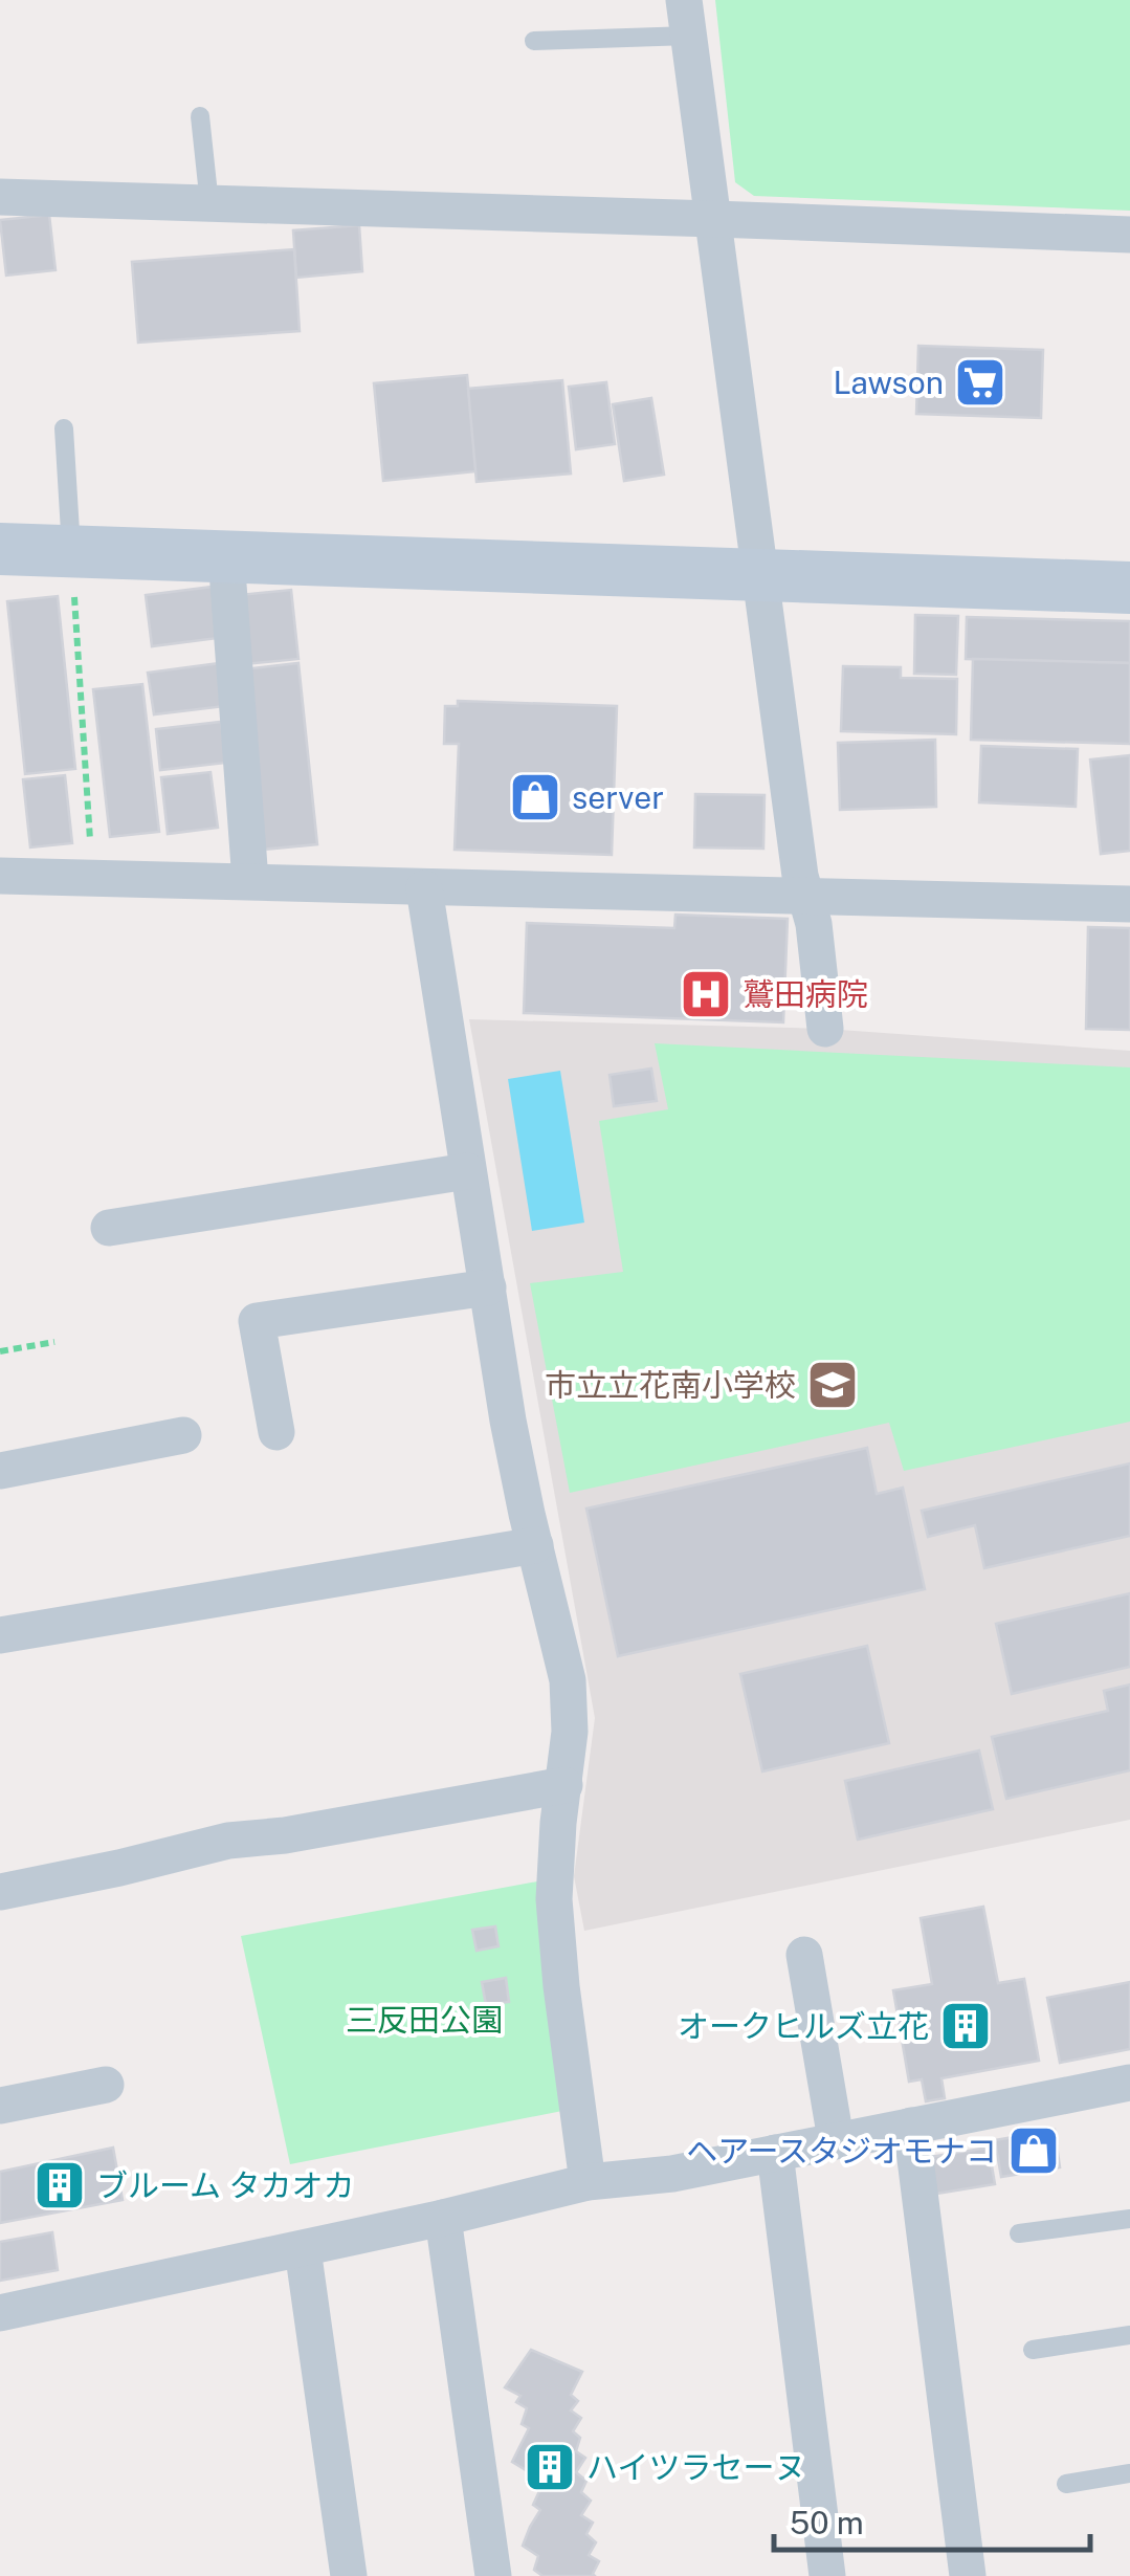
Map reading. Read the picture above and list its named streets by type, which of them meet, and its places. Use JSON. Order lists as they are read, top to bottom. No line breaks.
{"parks":["三反田公園"],"places":{"supermarket":["Lawson"],"shop":["server","ヘアースタジオモナコ"],"hospital":["鷲田病院"],"school or university":["市立立花南小学校"],"building":["オークヒルズ立花","ブルーム タカオカ","ハイツラセーヌ"]},"scale_bar":"50 m"}
